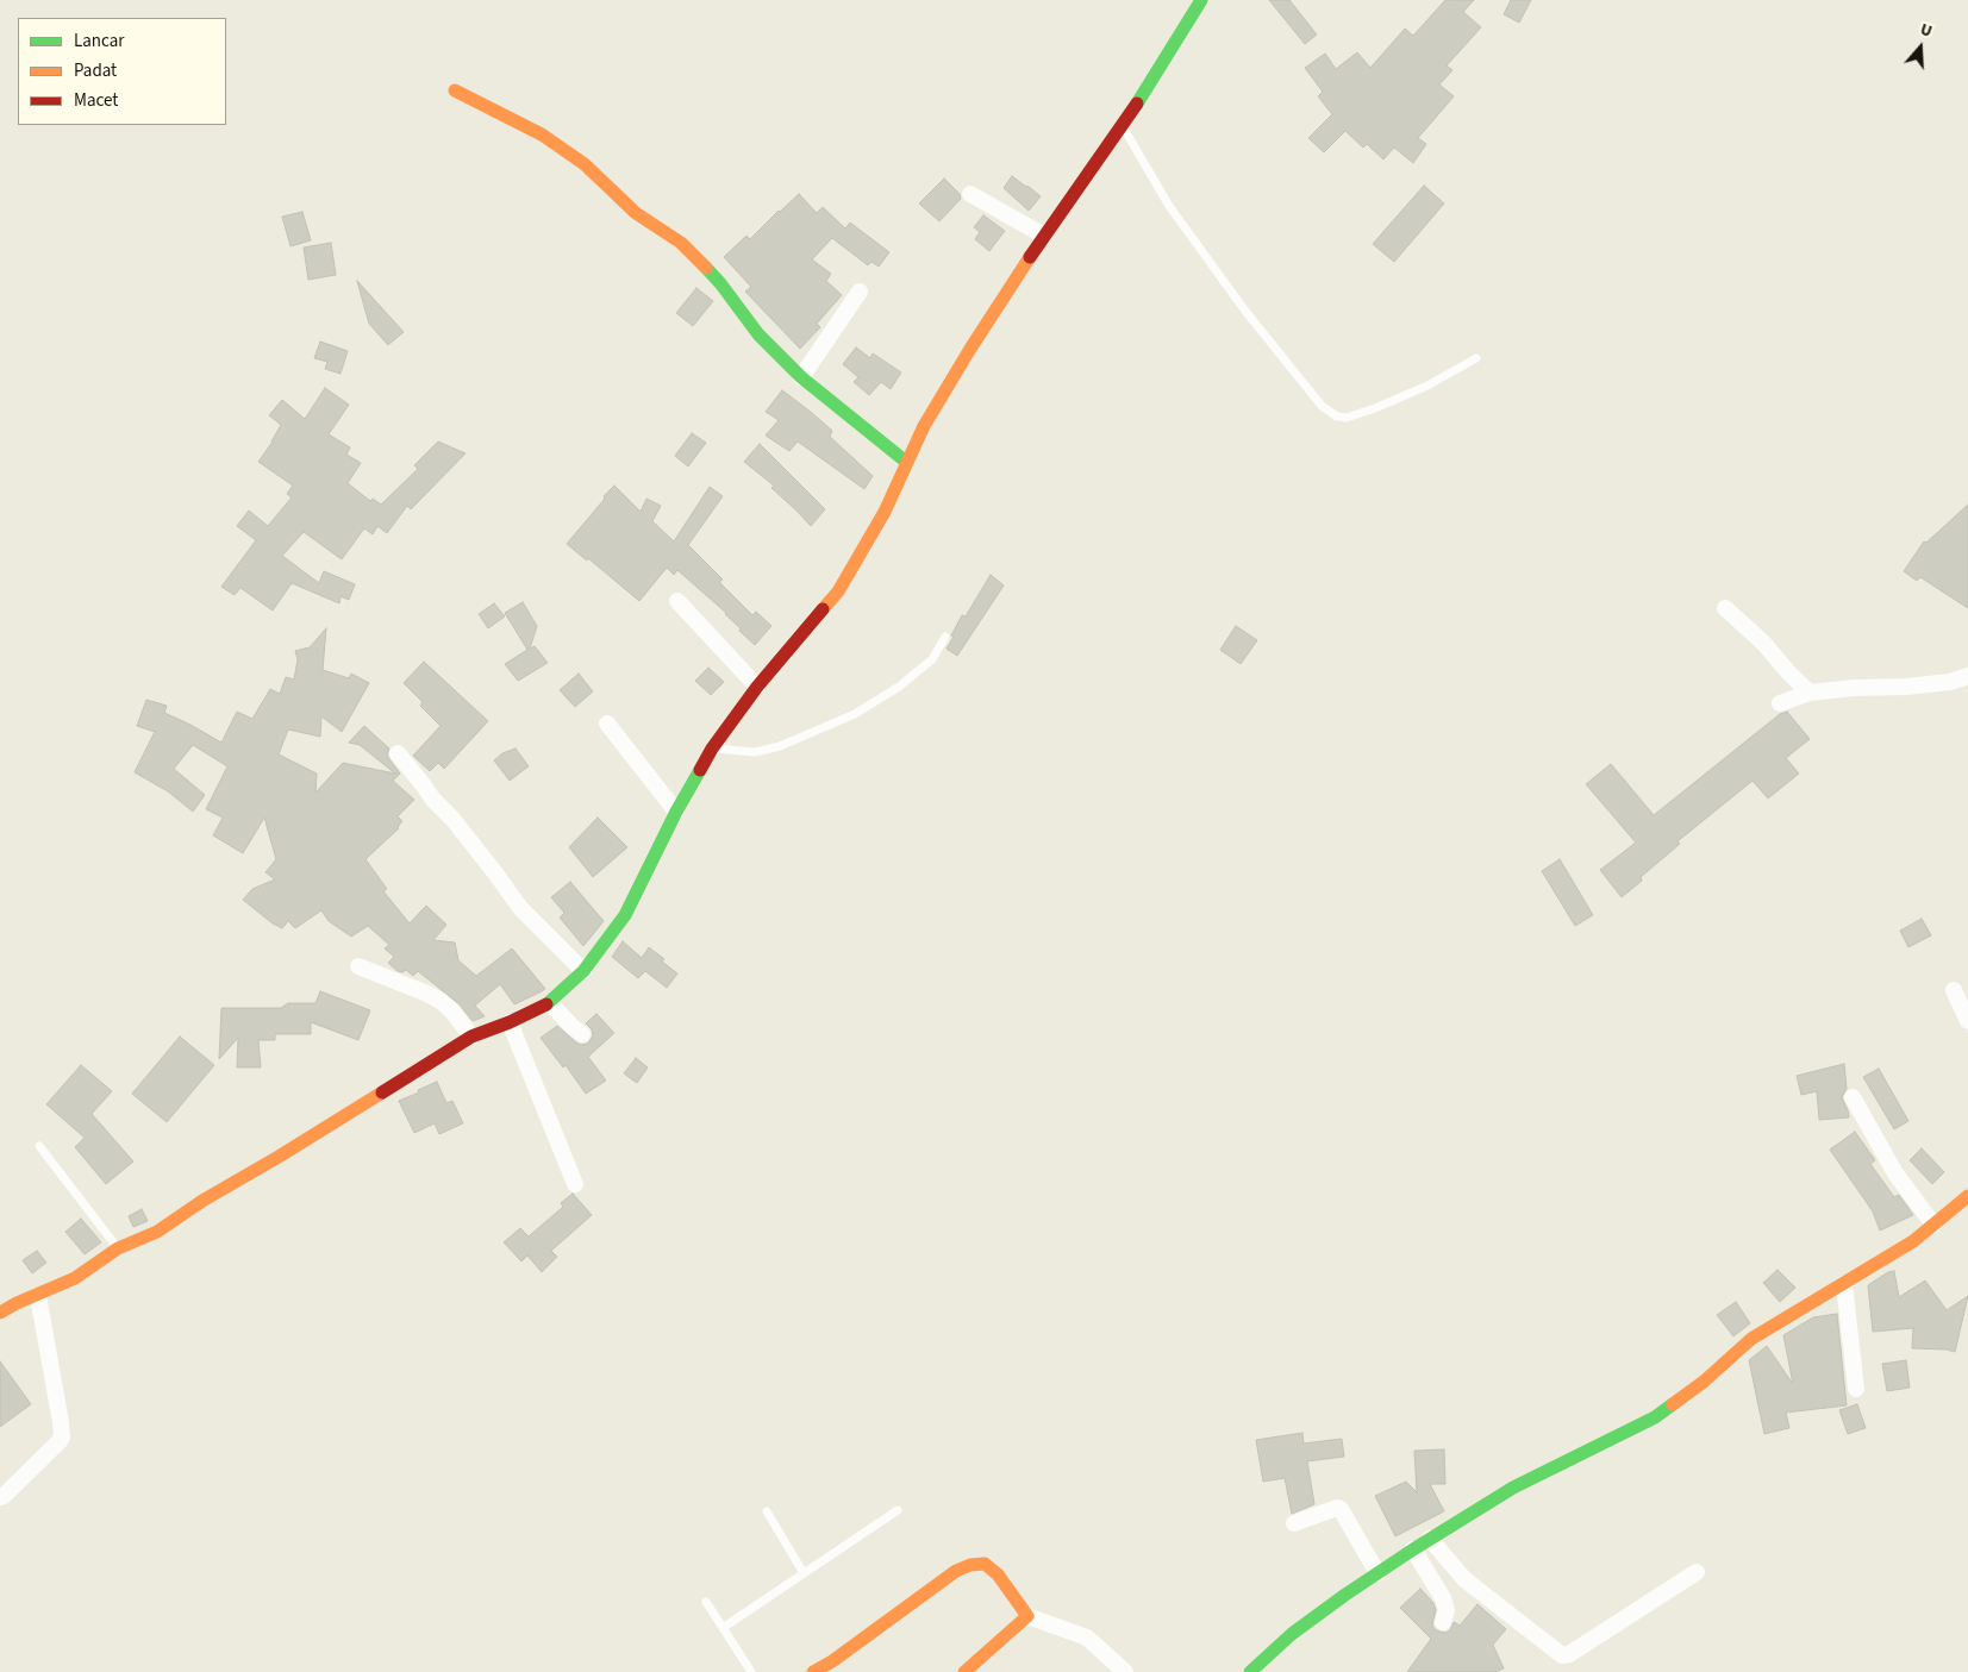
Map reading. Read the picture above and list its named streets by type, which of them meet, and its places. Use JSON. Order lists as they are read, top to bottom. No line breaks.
{"legend":["Lancar","Padat","Macet"],"north":"top"}
